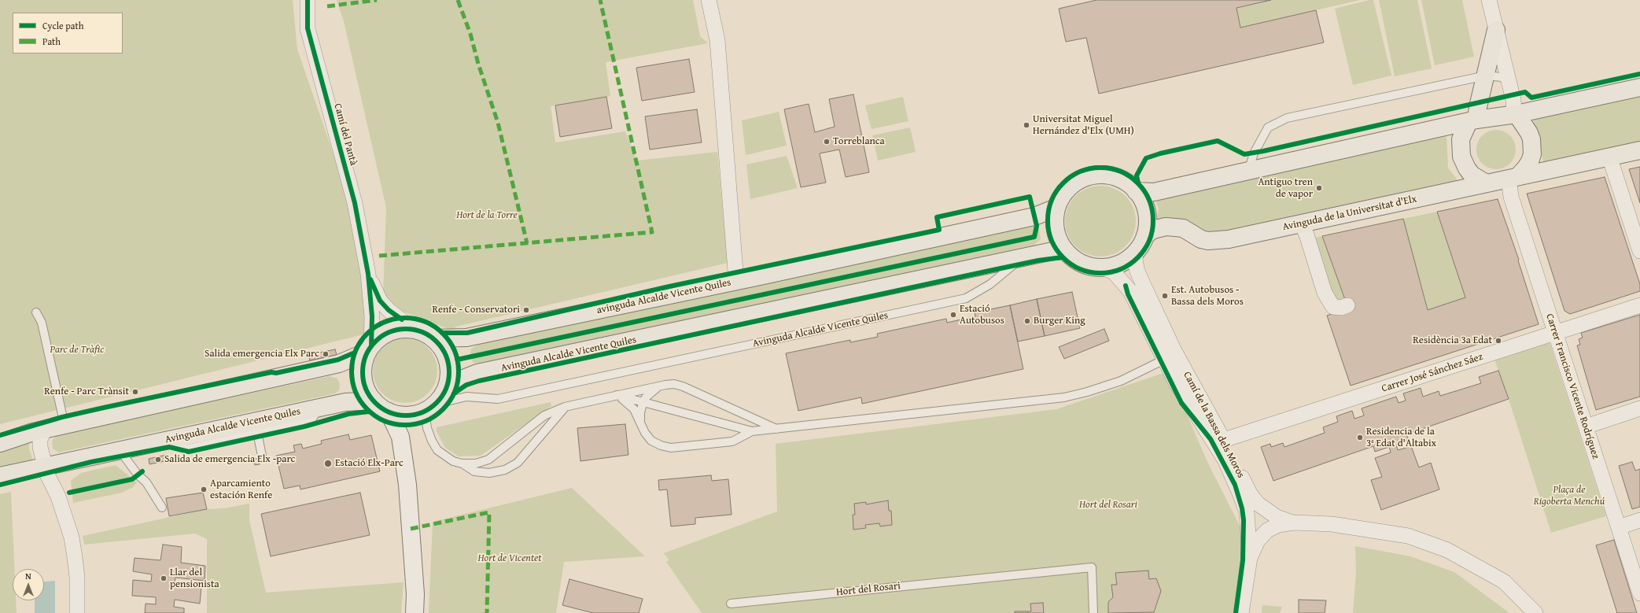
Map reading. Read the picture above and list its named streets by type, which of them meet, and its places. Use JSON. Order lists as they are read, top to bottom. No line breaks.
{"streets":{"highway":["Avinguda de la Universitat d'Elx","avinguda Alcalde Vicente Quiles","Avinguda Alcalde Vicente Quiles"],"street":["Camí del Pantà","Carrer José Sánchez Sáez","Carrer Francisco Vicente Rodríguez","Camí de la Bassa dels Moros"],"lane":["Hort del Rosari"]},"crossings":[["Camí del Pantà","avinguda Alcalde Vicente Quiles"],["Camí del Pantà","Avinguda Alcalde Vicente Quiles"],["Avinguda de la Universitat d'Elx","avinguda Alcalde Vicente Quiles"],["Avinguda de la Universitat d'Elx","Carrer Francisco Vicente Rodríguez"],["Avinguda de la Universitat d'Elx","Camí de la Bassa dels Moros"],["avinguda Alcalde Vicente Quiles","Avinguda Alcalde Vicente Quiles"],["avinguda Alcalde Vicente Quiles","Camí de la Bassa dels Moros"],["Carrer José Sánchez Sáez","Carrer Francisco Vicente Rodríguez"],["Carrer José Sánchez Sáez","Camí de la Bassa dels Moros"]],"parks":["Hort de la Torre","Parc de Tràfic","Plaça de Rigoberta Menchú","Hort del Rosari","Hort de Vicentet"],"places":["Universitat Miguel Hernández d'Elx (UMH)","Torreblanca","Antiguo tren de vapor","Est. Autobusos - Bassa dels Moros","Renfe - Conservatori","Estació Autobusos","Burger King","Residència 3a Edat","Salida emergencia Elx Parc","Renfe - Parc Trànsit","Residencia de la 3ª Edat d'Altabix","Salida de emergencia Elx -parc","Estació Elx-Parc","Aparcamiento estación Renfe","Llar del pensionista"],"legend":["Cycle path","Path"],"north":"top"}
